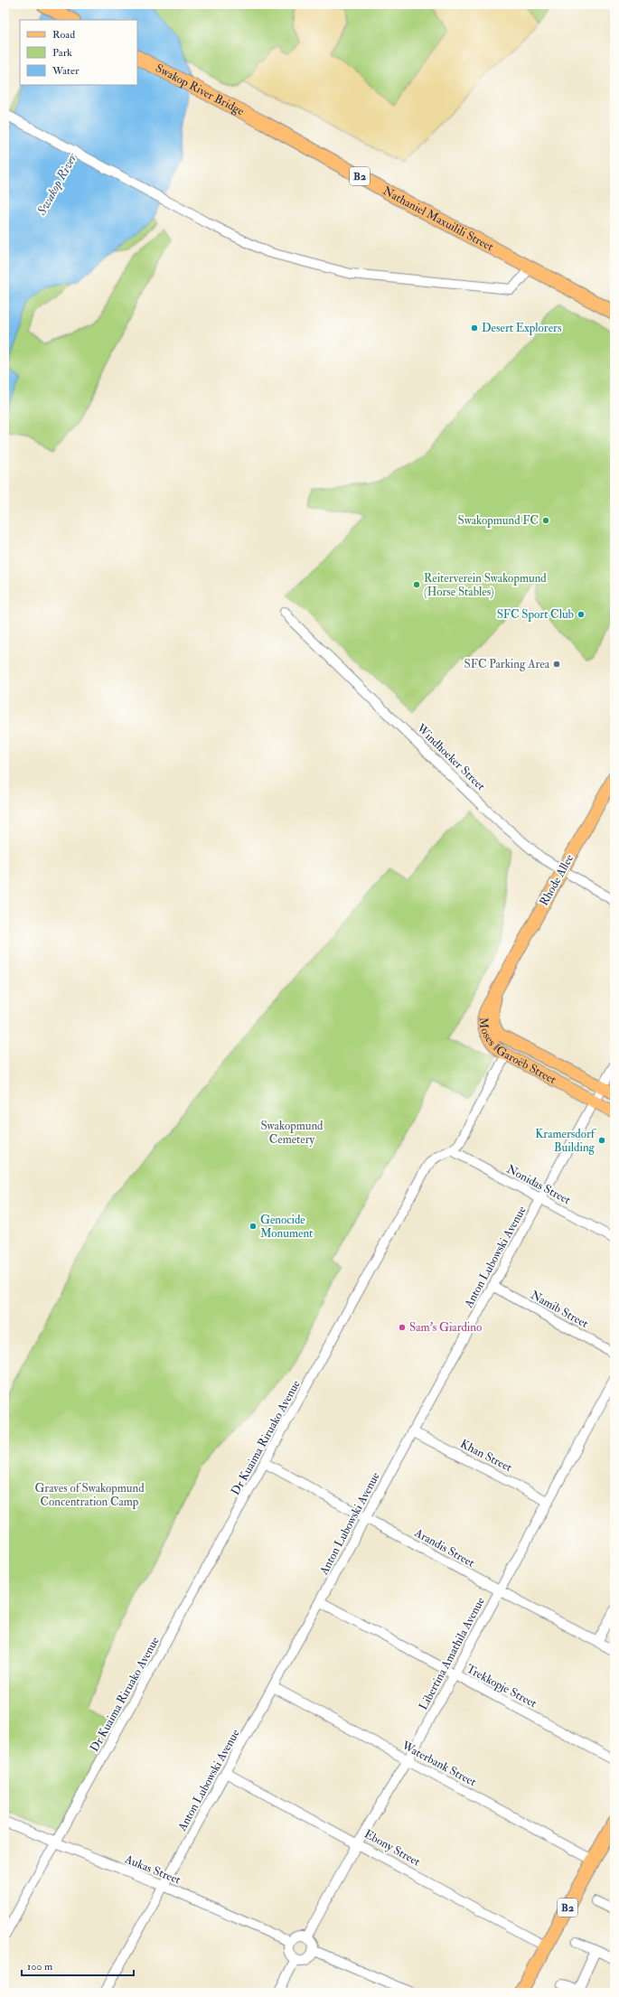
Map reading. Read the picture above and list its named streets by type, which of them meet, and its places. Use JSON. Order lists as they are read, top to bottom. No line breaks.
{"streets":{"highway":["Swakop River Bridge","B2","Nathaniel Maxuilili Street"],"main road":["Rhode Allee","Moses ǁGaroëb Street"],"street":["Windhoeker Street","Nonidas Street","Anton Lubowski Avenue","Namib Street","Dr Kuaima Riruako Avenue","Khan Street","Arandis Street","Libertina Amathila Avenue","Trekkopje Street","Waterbank Street","Ebony Street","Aukas Street"]},"crossings":[["Swakop River Bridge","Nathaniel Maxuilili Street"],["B2","Waterbank Street"],["B2","Ebony Street"],["Windhoeker Street","Rhode Allee"],["Rhode Allee","Moses ǁGaroëb Street"],["Moses ǁGaroëb Street","Anton Lubowski Avenue"],["Moses ǁGaroëb Street","Dr Kuaima Riruako Avenue"],["Nonidas Street","Anton Lubowski Avenue"],["Nonidas Street","Dr Kuaima Riruako Avenue"],["Anton Lubowski Avenue","Namib Street"],["Anton Lubowski Avenue","Khan Street"],["Anton Lubowski Avenue","Arandis Street"],["Anton Lubowski Avenue","Trekkopje Street"],["Anton Lubowski Avenue","Waterbank Street"],["Anton Lubowski Avenue","Ebony Street"],["Anton Lubowski Avenue","Aukas Street"],["Dr Kuaima Riruako Avenue","Arandis Street"],["Dr Kuaima Riruako Avenue","Aukas Street"],["Khan Street","Libertina Amathila Avenue"],["Arandis Street","Libertina Amathila Avenue"],["Libertina Amathila Avenue","Trekkopje Street"],["Libertina Amathila Avenue","Waterbank Street"],["Libertina Amathila Avenue","Ebony Street"],["Libertina Amathila Avenue","Aukas Street"]],"water":["Swakop River"],"parks":["Swakopmund Cemetery","Graves of Swakopmund Concentration Camp"],"places":["Desert Explorers","Swakopmund FC","Reiterverein Swakopmund (Horse Stables)","SFC Sport Club","SFC Parking Area","Kramersdorf Building","Genocide Monument","Sam's Giardino"],"legend":["Road","Park","Water"],"scale_bar":"100 m"}
